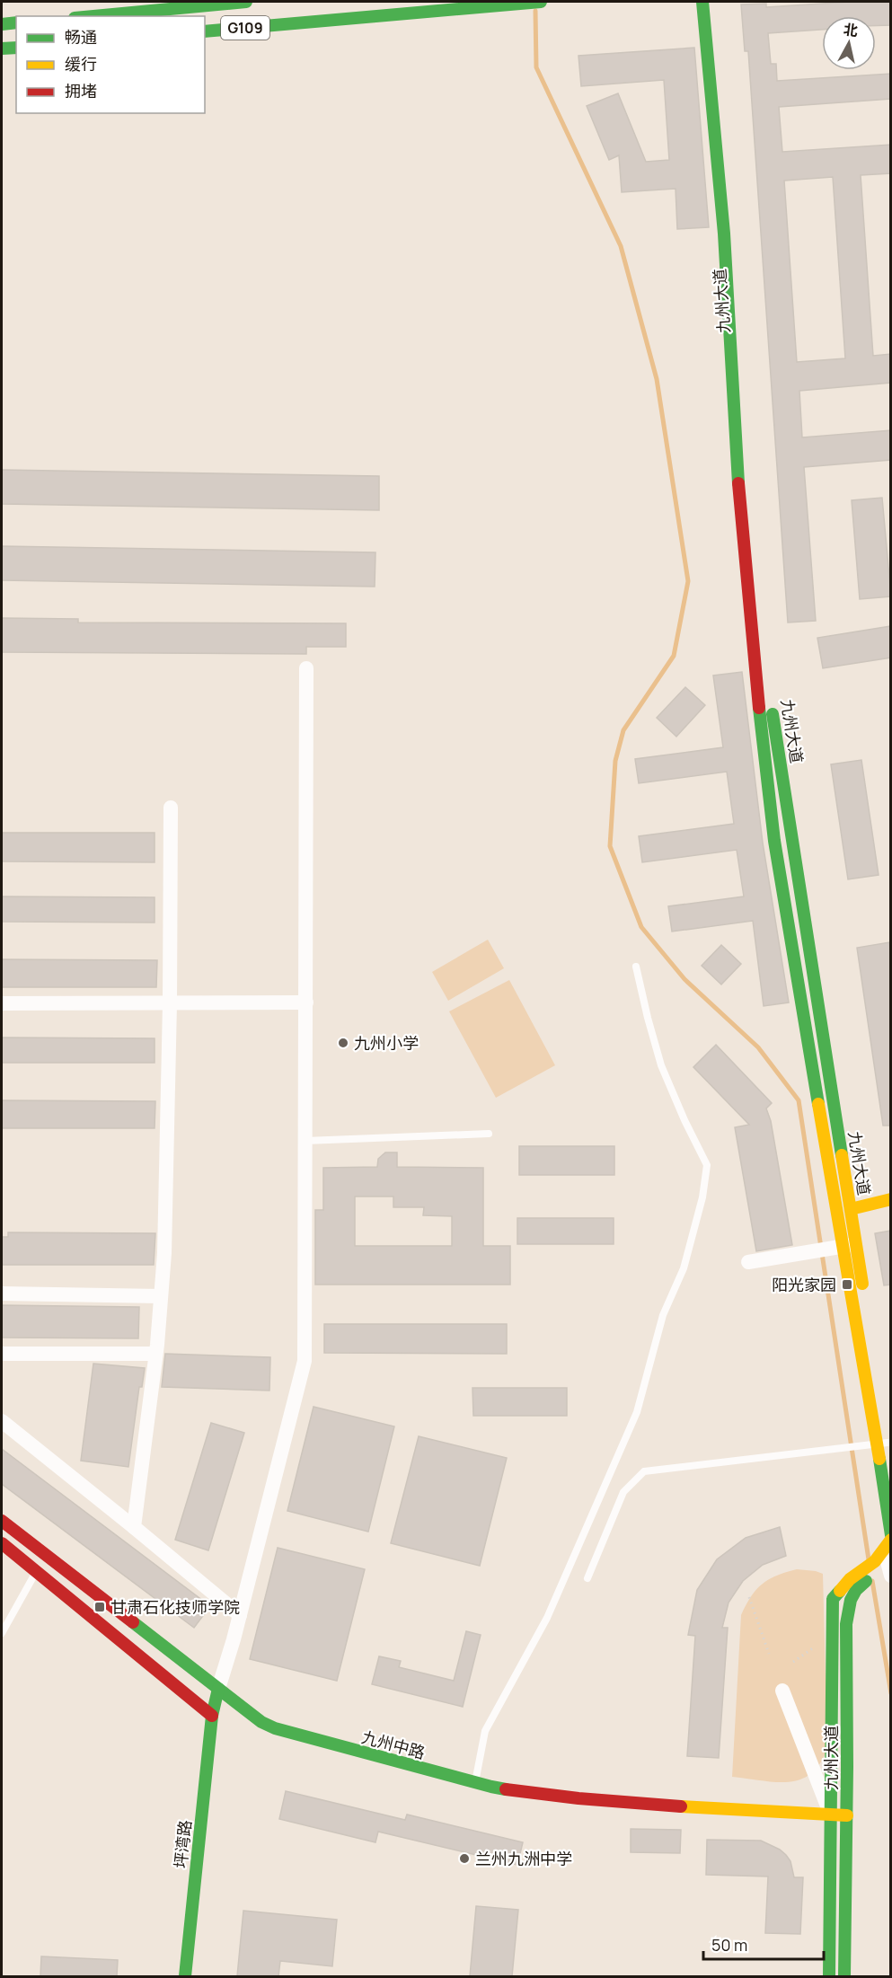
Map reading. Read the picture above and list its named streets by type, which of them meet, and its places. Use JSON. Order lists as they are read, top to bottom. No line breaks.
{"streets":{"main road":["G109","九州大道","九州中路","坪湾路"]},"crossings":[["九州大道","九州中路"],["九州中路","坪湾路"]],"places":{"other":["九州小学","兰州九洲中学"],"transit":["阳光家园","甘肃石化技师学院"]},"legend":["畅通","缓行","拥堵"],"scale_bar":"50 m","north":"top"}
